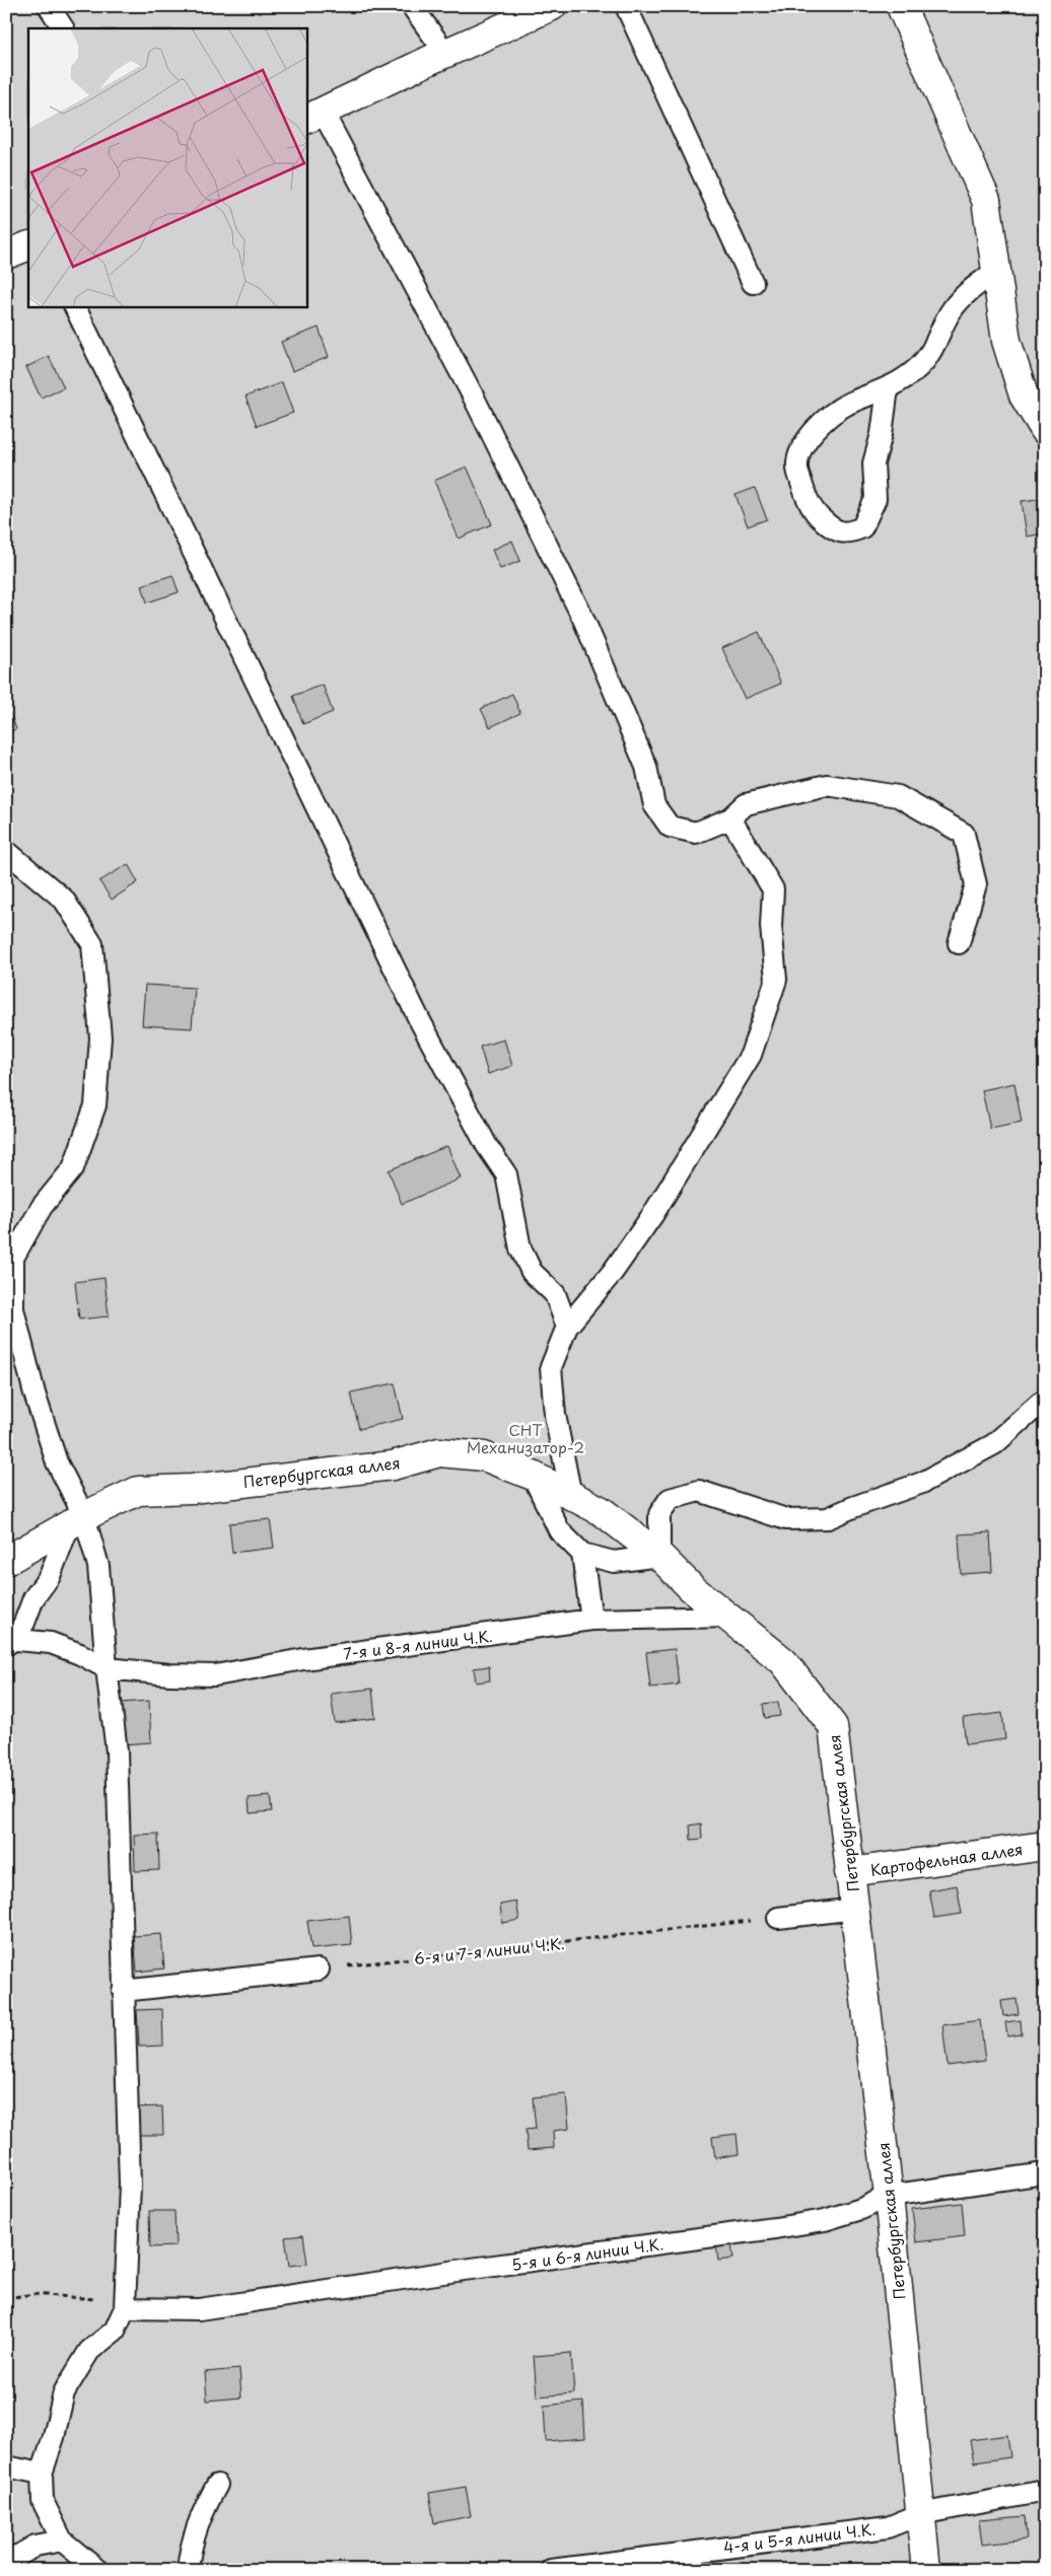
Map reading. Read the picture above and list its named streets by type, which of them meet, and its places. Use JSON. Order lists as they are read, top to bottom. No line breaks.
{"streets":{"street":["Петербургская аллея","Картофельная аллея"],"lane":["7-я и 8-я линии Ч.К.","5-я и 6-я линии Ч.К.","4-я и 5-я линии Ч.К."],"path":["6-я и 7-я линии Ч.К."]},"crossings":[["Петербургская аллея","7-я и 8-я линии Ч.К."],["Петербургская аллея","Картофельная аллея"],["Петербургская аллея","5-я и 6-я линии Ч.К."],["Петербургская аллея","4-я и 5-я линии Ч.К."]],"parks":["СНТ Механизатор-2"]}
